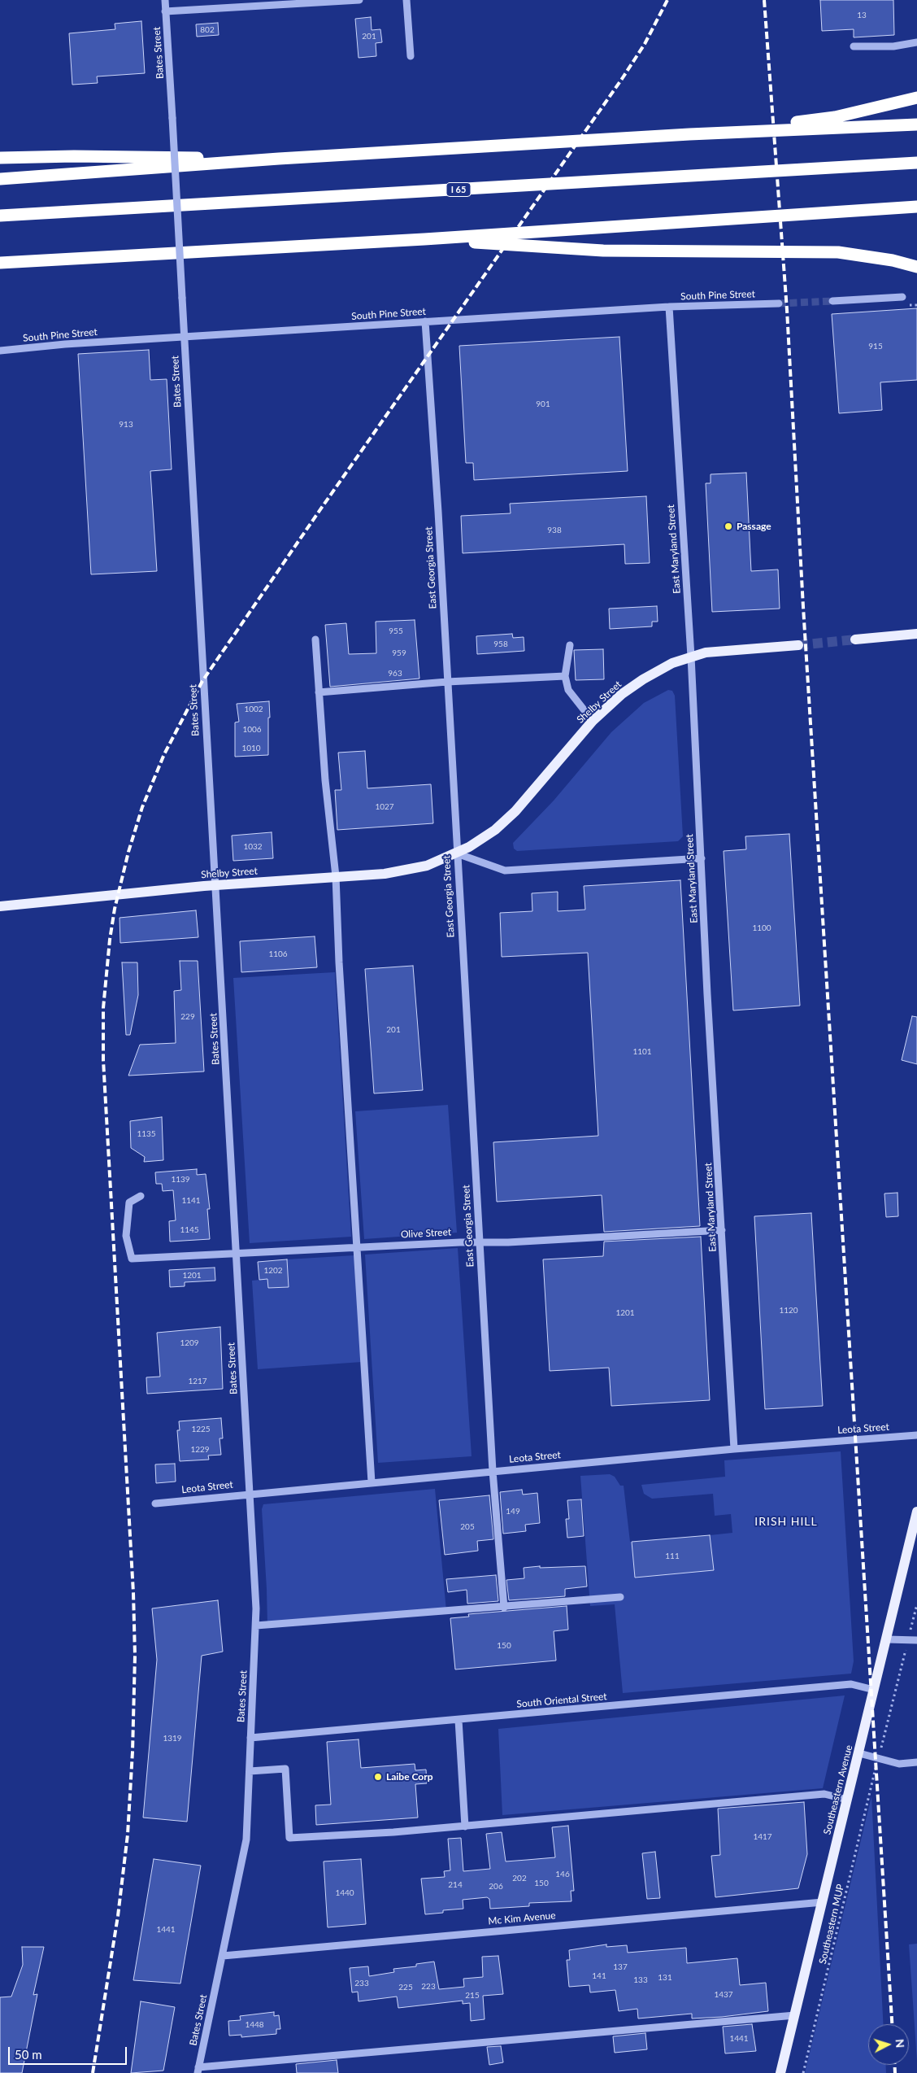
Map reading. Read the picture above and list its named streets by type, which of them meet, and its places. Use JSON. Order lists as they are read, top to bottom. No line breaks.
{"streets":{"highway":["I 65"],"main road":["Shelby Street","Southeastern Avenue"],"street":["Bates Street","South Pine Street","East Maryland Street","East Georgia Street","Olive Street","Leota Street","South Oriental Street","Mc Kim Avenue"],"path":["Southeastern MUP"]},"crossings":[["Bates Street","South Pine Street"],["Bates Street","Shelby Street"],["Bates Street","Olive Street"],["Bates Street","Leota Street"],["Bates Street","South Oriental Street"],["Bates Street","Mc Kim Avenue"],["South Pine Street","East Maryland Street"],["South Pine Street","East Georgia Street"],["East Maryland Street","Shelby Street"],["East Maryland Street","Olive Street"],["East Maryland Street","Leota Street"],["East Georgia Street","Shelby Street"],["East Georgia Street","Olive Street"],["East Georgia Street","Leota Street"],["South Oriental Street","Southeastern Avenue"],["Southeastern Avenue","Mc Kim Avenue"]],"districts":["IRISH HILL"],"places":["Passage","Laibe Corp"],"house_numbers":["13","802","201","915","901","913","938","955","958","959","963","1002","1006","1010","1027","1032","1100","1106","229","201","1101","1135","1139","1141","1145","1202","1201","1120","1201","1209","1217","1225","1229","149","205","111","150","1319","1417","146","202","150","214","206","1440","1441","137","141","131","133","233","223","225","1437","215","1448","1441"],"scale_bar":"50 m","north":"right"}
